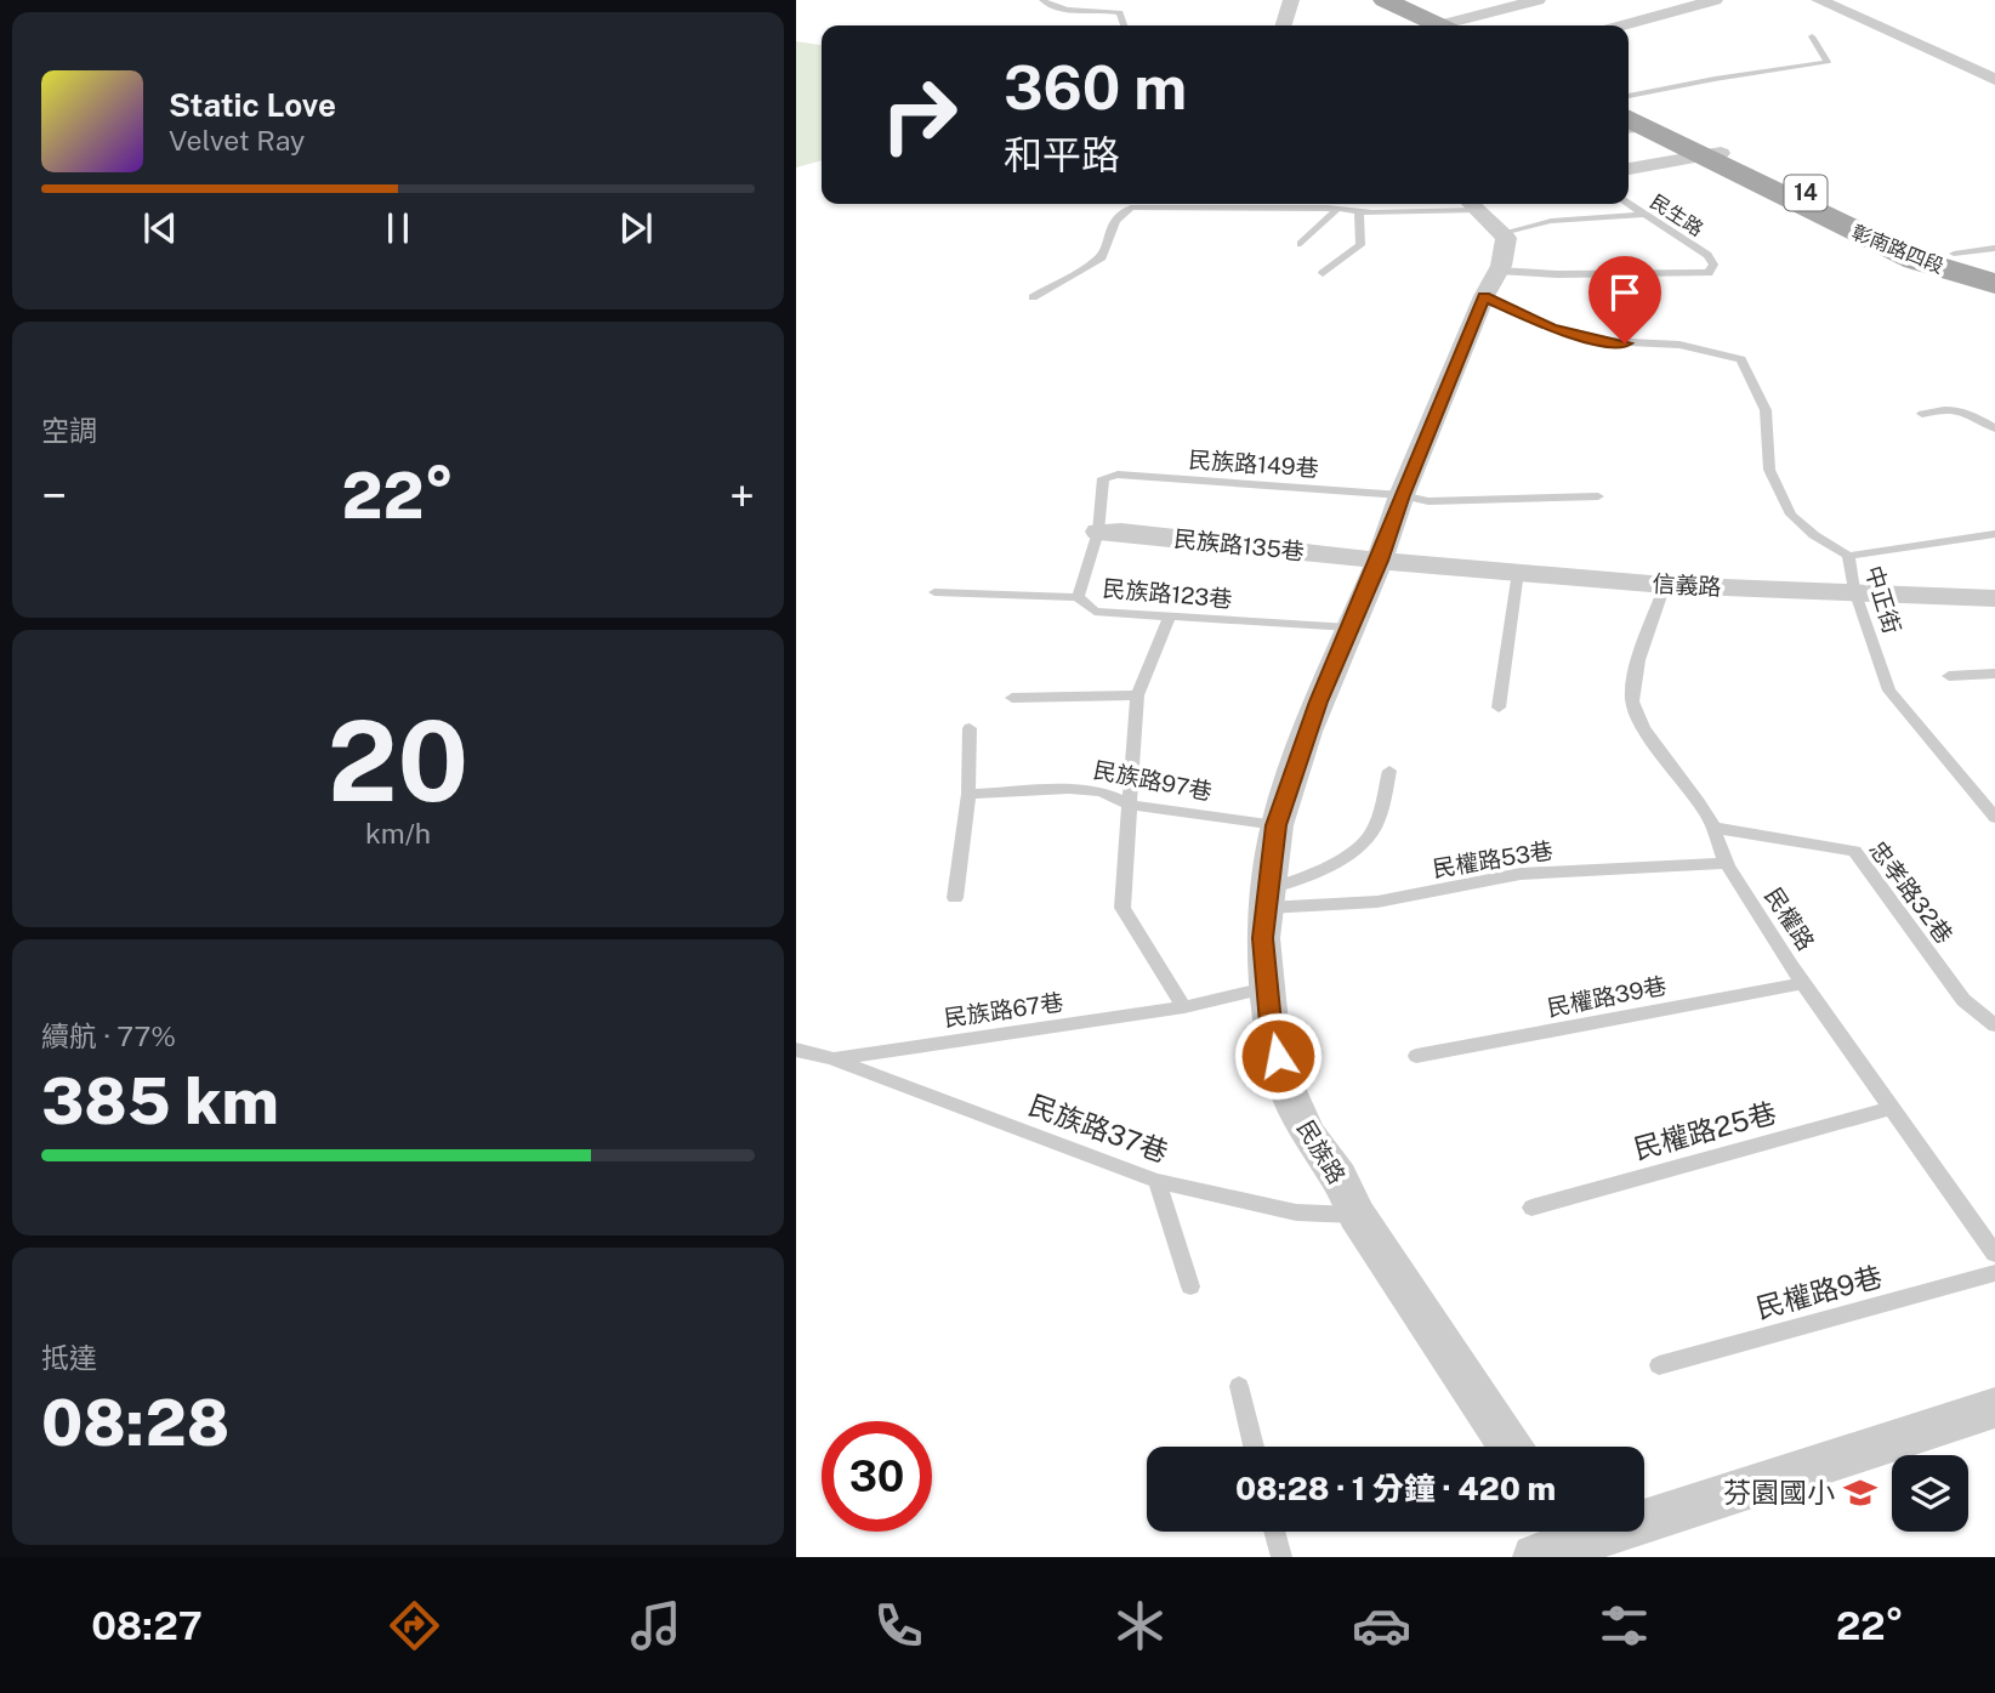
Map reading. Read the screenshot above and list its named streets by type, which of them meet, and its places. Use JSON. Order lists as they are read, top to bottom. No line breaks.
{"streets":{"main road":["14","彰南路四段"],"street":["民族路135巷","信義路","民族路"],"lane":["民生路","民族路149巷","民族路123巷","中正街","民族路97巷","民權路53巷","忠孝路32巷","民權路","民權路39巷","民族路67巷","民族路37巷","民權路25巷","民權路9巷"]},"crossings":[["民生路","中正街"],["民生路","民族路"],["民族路149巷","民族路"],["民族路135巷","信義路"],["民族路135巷","民族路"],["信義路","中正街"],["信義路","民權路"],["信義路","民族路"],["民族路123巷","民族路"],["中正街","民族路"],["民族路97巷","民族路"],["民權路53巷","民權路"],["民權路53巷","民族路"],["忠孝路32巷","民權路"],["民權路","民權路39巷"],["民權路","民權路25巷"],["民族路67巷","民族路37巷"],["民族路67巷","民族路"],["民族路37巷","民族路"]],"places":{"school or university":["芬園國小"]},"page":{"turn":["360 m","和平路"],"song":["Static Love","Velvet Ray"],"tile":["空調",["20","km/h"],["續航 · 77%","385 km"],["抵達","08:28"]],"heat":["−","22°","+"],"limit":"30","trip":"08:28 · 1 分鐘 · 420 m","tabs":["08:27","22°"]}}
